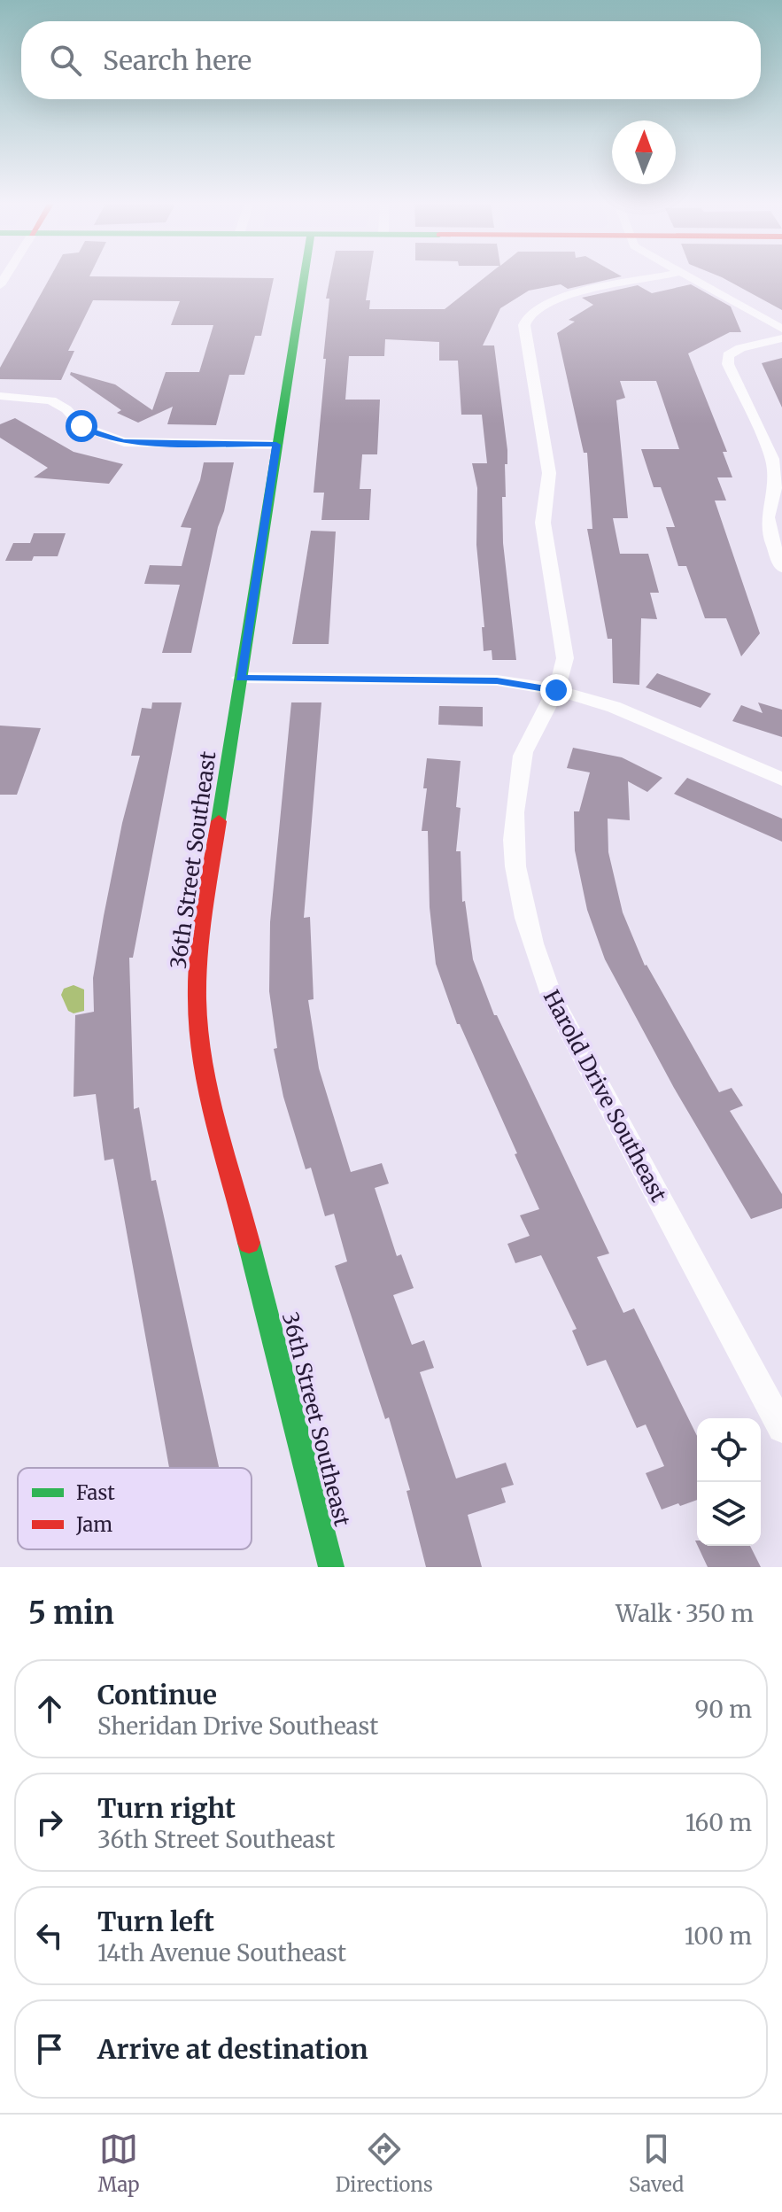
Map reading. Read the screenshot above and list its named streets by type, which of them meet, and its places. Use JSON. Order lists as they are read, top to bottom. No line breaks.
{"streets":{"street":["36th Street Southeast","Harold Drive Southeast"]},"legend":["Fast","Jam"],"north":"top","page":{"search":"Search here","heading":["5 min","Walk · 350 m"],"list":[["Continue","Sheridan Drive Southeast","90 m"],["Turn right","36th Street Southeast","160 m"],["Turn left","14th Avenue Southeast","100 m"],"Arrive at destination"],"nav":["Map","Directions","Saved"]}}
